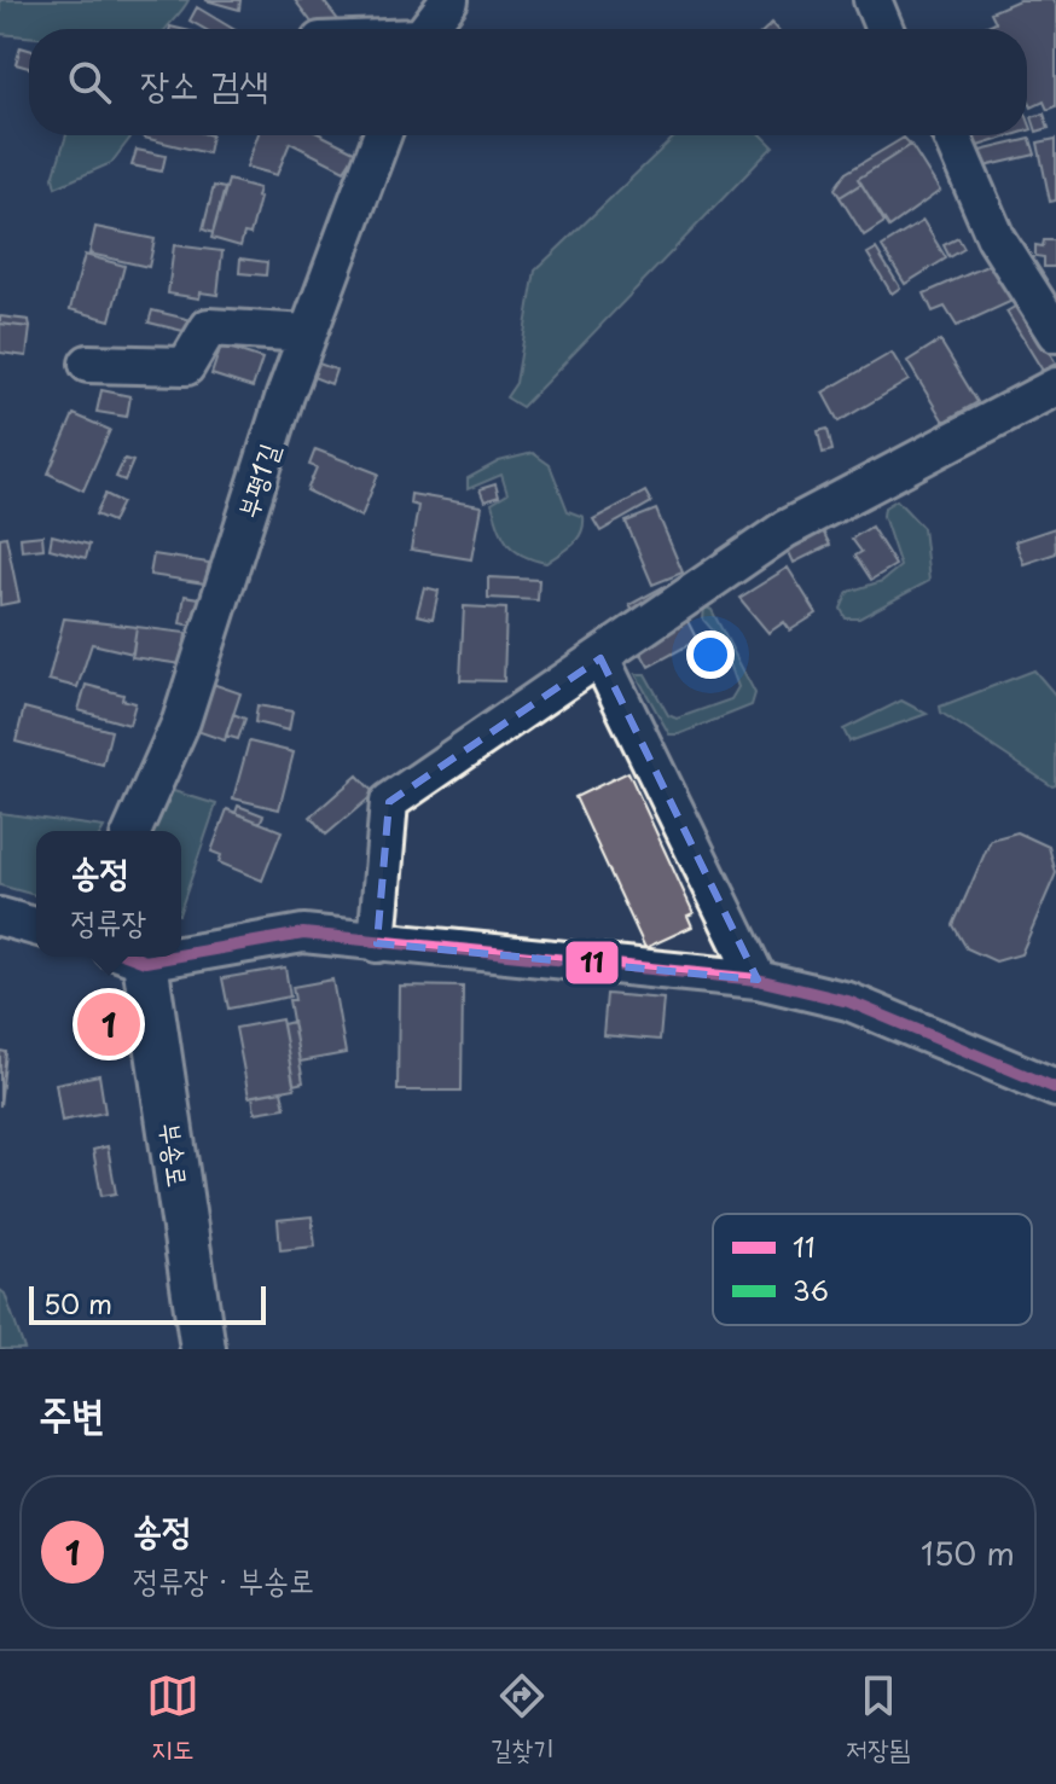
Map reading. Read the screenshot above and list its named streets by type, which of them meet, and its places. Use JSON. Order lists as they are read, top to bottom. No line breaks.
{"streets":{"street":["부평1길","부송로"]},"lines":["transit line 11"],"legend":["11","36"],"scale_bar":"50 m","page":{"search":"장소 검색","popup":["송정","정류장"],"pins":"1","scale":"50 m","heading":"주변","list":[{"mark":"1","name":"송정","note":"정류장 · 부송로","value":"150 m"}],"nav":["지도","길찾기","저장됨"]}}
